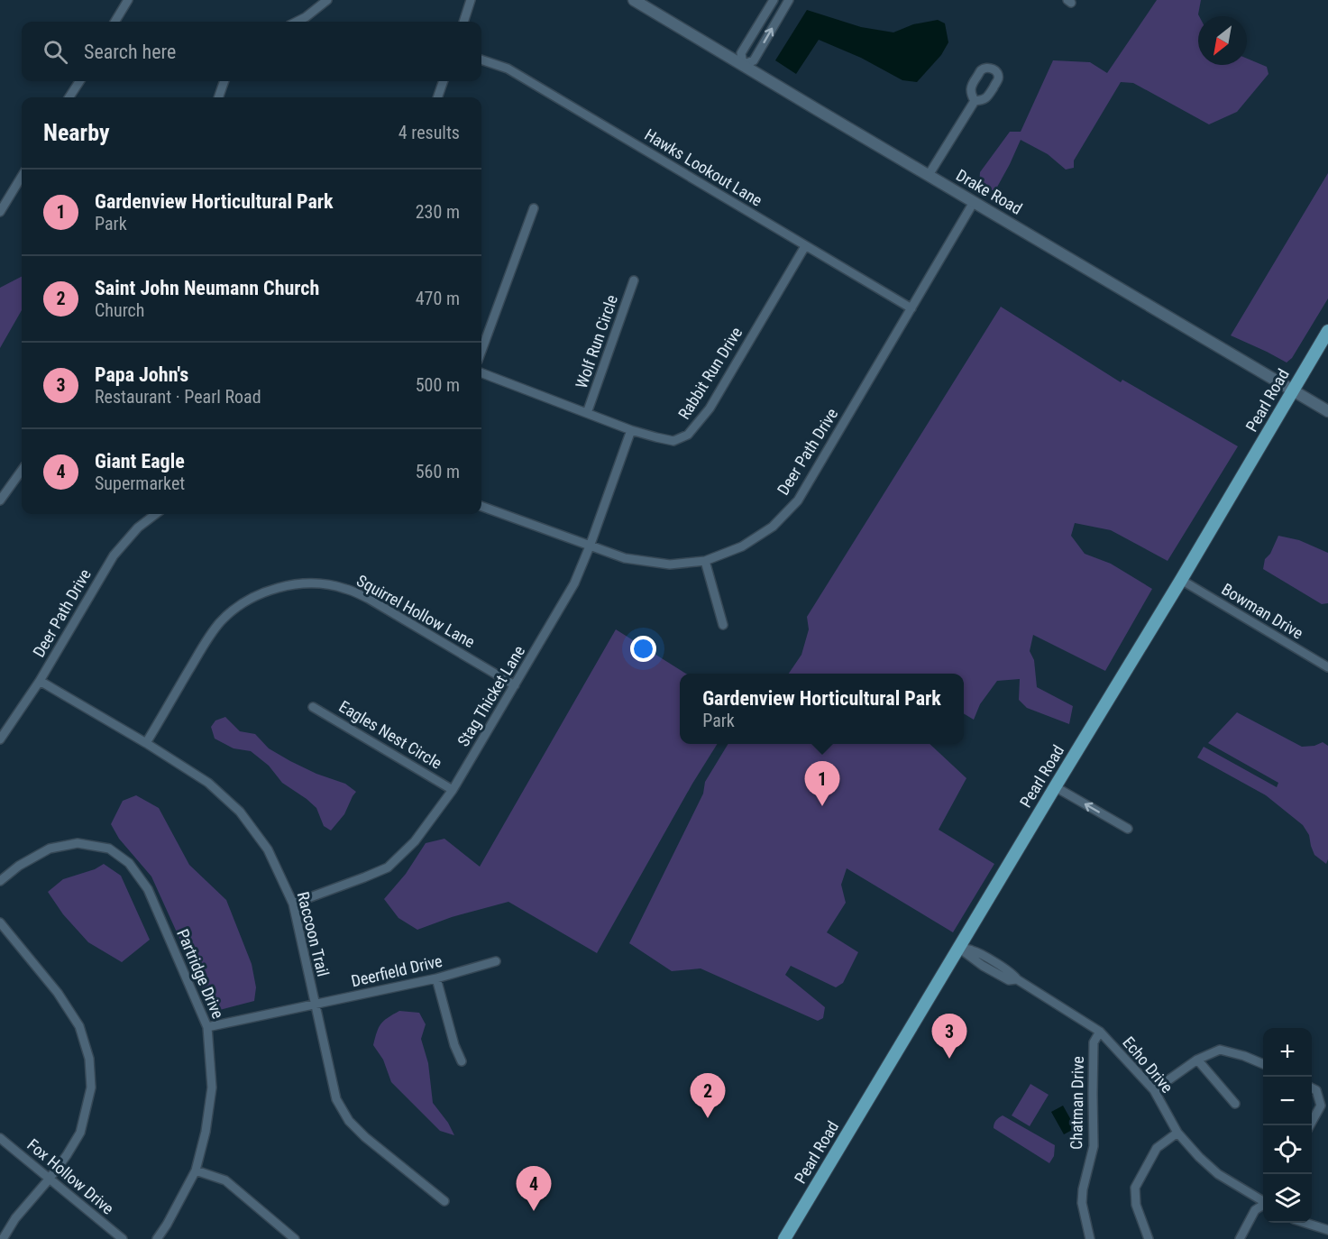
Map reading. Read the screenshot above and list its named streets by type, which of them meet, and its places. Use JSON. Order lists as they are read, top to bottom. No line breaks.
{"streets":{"main road":["Pearl Road"],"street":["Hawks Lookout Lane","Drake Road","Wolf Run Circle","Rabbit Run Drive","Deer Path Drive","Squirrel Hollow Lane","Bowman Drive","Stag Thicket Lane","Eagles Nest Circle","Raccoon Trail","Deerfield Drive","Partridge Drive","Echo Drive","Chatman Drive","Fox Hollow Drive"]},"crossings":[["Hawks Lookout Lane","Rabbit Run Drive"],["Hawks Lookout Lane","Deer Path Drive"],["Drake Road","Pearl Road"],["Drake Road","Deer Path Drive"],["Wolf Run Circle","Rabbit Run Drive"],["Rabbit Run Drive","Stag Thicket Lane"],["Pearl Road","Bowman Drive"],["Pearl Road","Echo Drive"],["Deer Path Drive","Stag Thicket Lane"],["Deer Path Drive","Raccoon Trail"],["Squirrel Hollow Lane","Stag Thicket Lane"],["Squirrel Hollow Lane","Raccoon Trail"],["Stag Thicket Lane","Eagles Nest Circle"],["Stag Thicket Lane","Raccoon Trail"],["Raccoon Trail","Deerfield Drive"],["Deerfield Drive","Partridge Drive"],["Echo Drive","Chatman Drive"]],"north":"bottom left","page":{"search":"Search here","heading":["Nearby","4 results"],"list":[{"mark":"1","name":"Gardenview Horticultural Park","note":"Park","value":"230 m"},{"mark":"2","name":"Saint John Neumann Church","note":"Church","value":"470 m"},{"mark":"3","name":"Papa John's","note":"Restaurant · Pearl Road","value":"500 m"},{"mark":"4","name":"Giant Eagle","note":"Supermarket","value":"560 m"}],"popup":["Gardenview Horticultural Park","Park"],"pins":["1","3","2","4"],"map_buttons":["+","−"]}}
